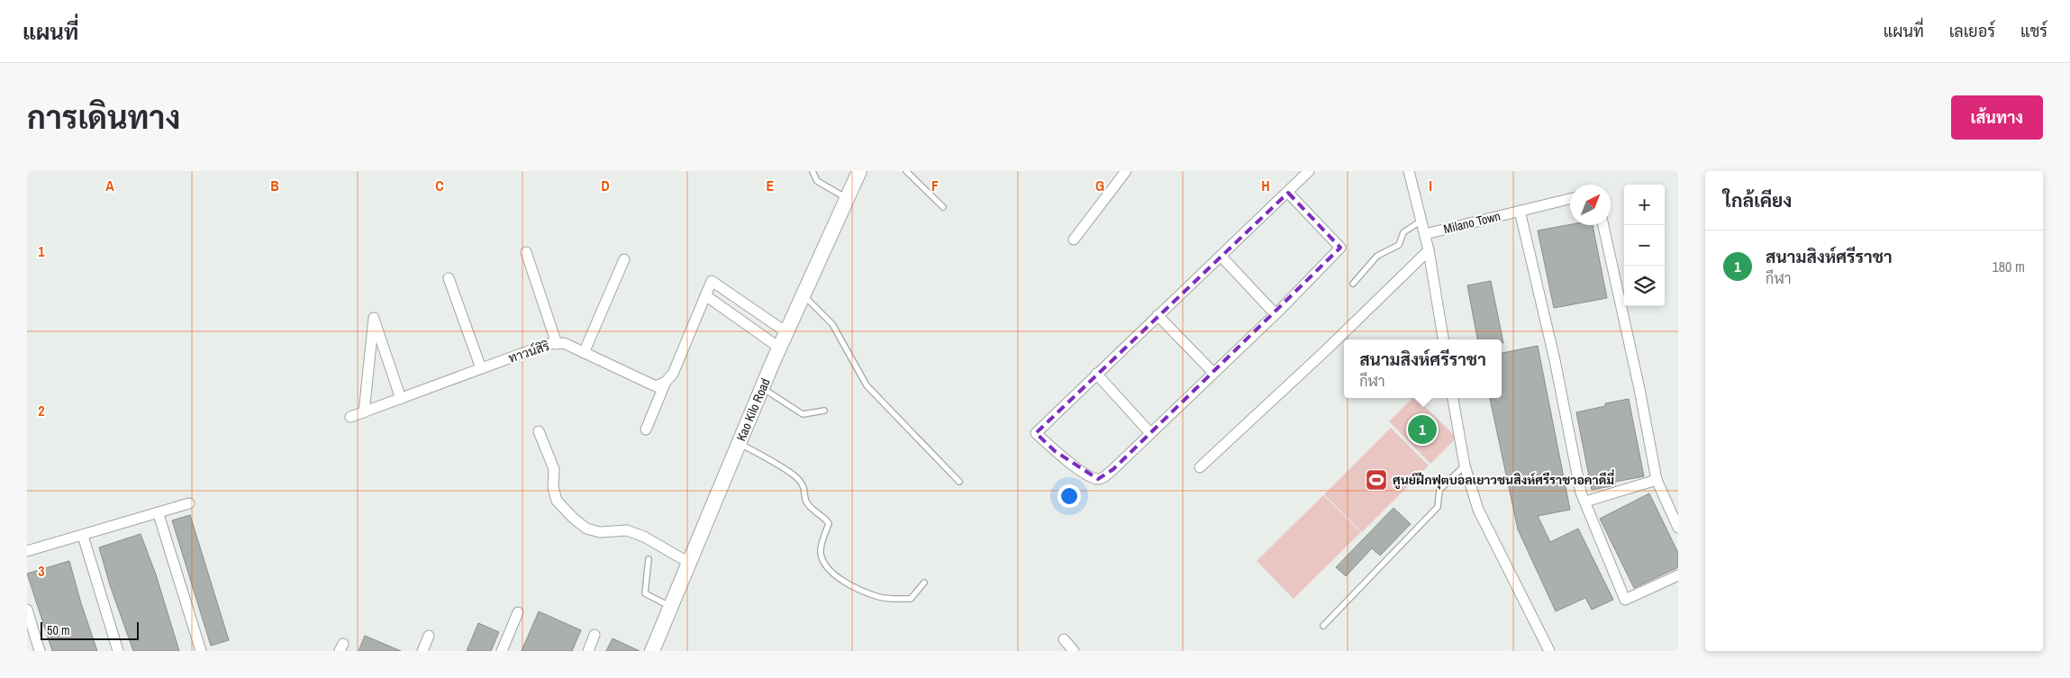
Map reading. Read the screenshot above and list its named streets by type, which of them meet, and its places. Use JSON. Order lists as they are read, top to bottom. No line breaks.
{"streets":{"main road":["Kao Kilo Road"],"street":["Milano Town","ทาวน์สิริ"]},"places":{"sports":["ศูนย์ฝีกฟุตบอลเยาวชนสิงห์ศรีราชาอคาดีมี่"]},"scale_bar":"50 m","north":"top right","page":{"header":"แผนที่","nav":["แผนที่","เลเยอร์","แชร์"],"title":"การเดินทาง","buttons":"เส้นทาง","heading":"ใกล้เคียง","map_buttons":["+","−"],"list":[{"mark":"1","name":"สนามสิงห์ศรีราชา","note":"กีฬา","value":"180 m"}],"popup":["สนามสิงห์ศรีราชา","กีฬา"],"pins":"1","scale":"50 m"},"grid":{"columns":["A","B","C","D","E","F","G","H","I"],"rows":["1","2","3"]}}
